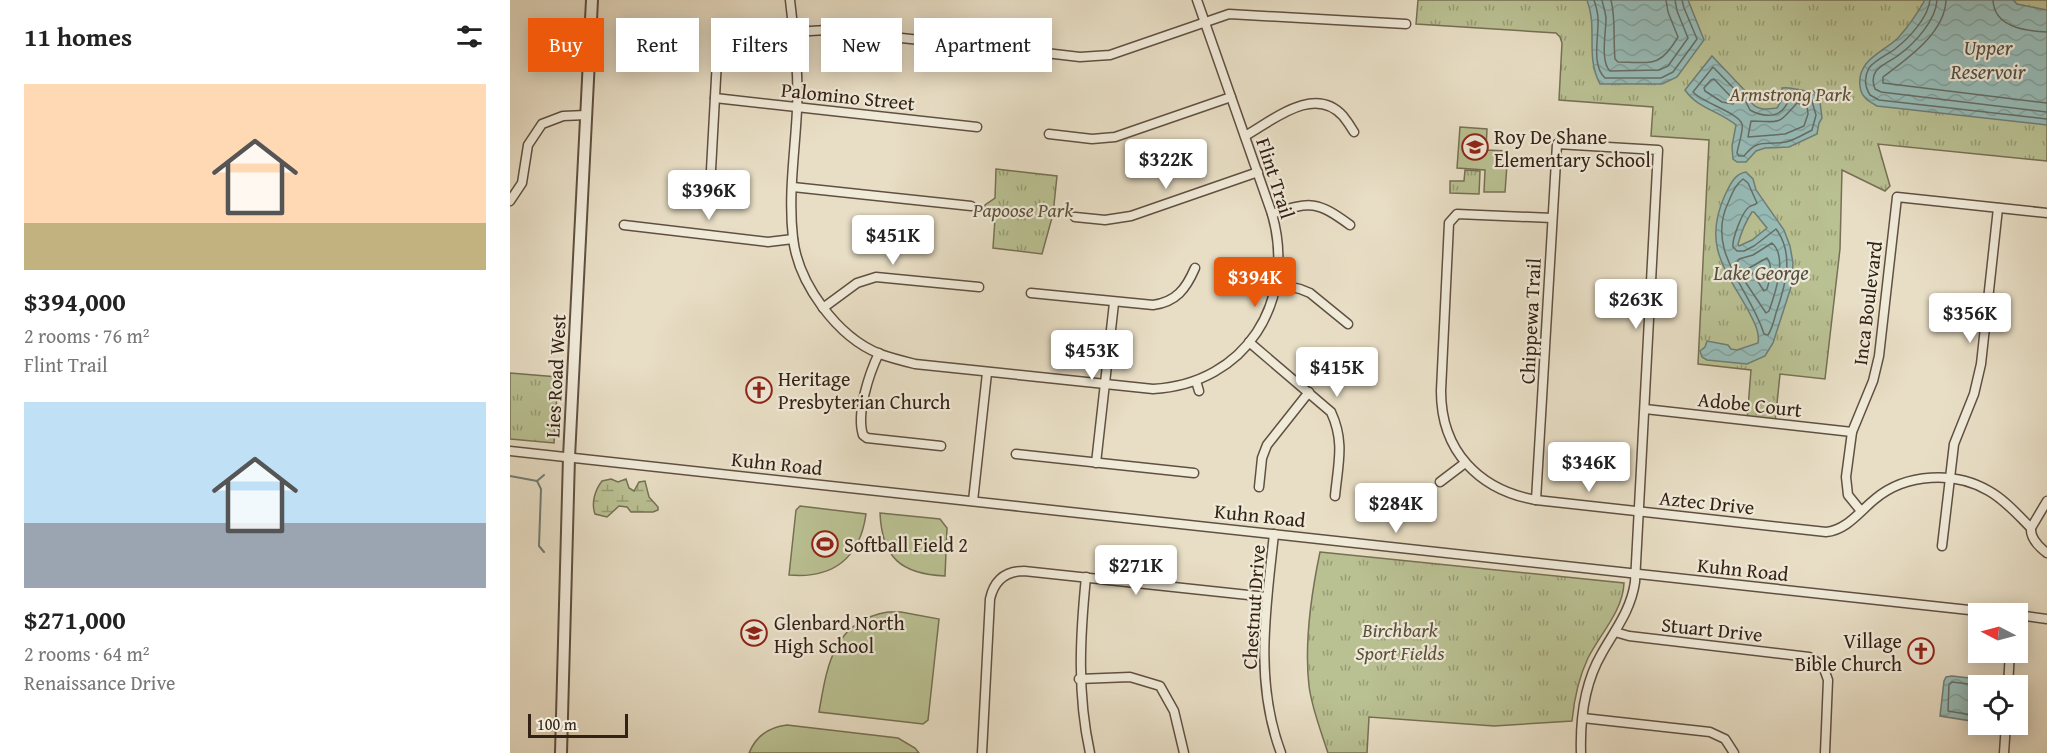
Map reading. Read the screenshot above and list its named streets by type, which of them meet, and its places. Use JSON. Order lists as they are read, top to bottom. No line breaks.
{"streets":{"street":["Palomino Street","Flint Trail","Inca Boulevard","Chippewa Trail","Lies Road West","Adobe Court","Kuhn Road","Aztec Drive","Chestnut Drive","Stuart Drive"]},"crossings":[["Palomino Street","Flint Trail"],["Inca Boulevard","Adobe Court"],["Inca Boulevard","Aztec Drive"],["Chippewa Trail","Adobe Court"],["Chippewa Trail","Aztec Drive"],["Lies Road West","Kuhn Road"],["Kuhn Road","Chestnut Drive"]],"water":["Upper Reservoir","Lake George"],"parks":["Armstrong Park","Papoose Park","Birchbark Sport Fields"],"places":{"school or university":["Roy De Shane Elementary School","Glenbard North High School"],"church":["Heritage Presbyterian Church","Village Bible Church"],"sports":["Softball Field 2"]},"scale_bar":"100 m","north":"left","page":{"heading":"11 homes","chip":["Buy","Rent","Filters","New","Apartment"],"list":[{"name":"$394,000","note":"2 rooms · 76 m² · Flint Trail"},{"name":"$271,000","note":"2 rooms · 64 m² · Renaissance Drive"}],"price":["$322K","$396K","$451K","$394K","$263K","$356K","$453K","$415K","$346K","$284K","$271K"],"scale":"100 m"}}
